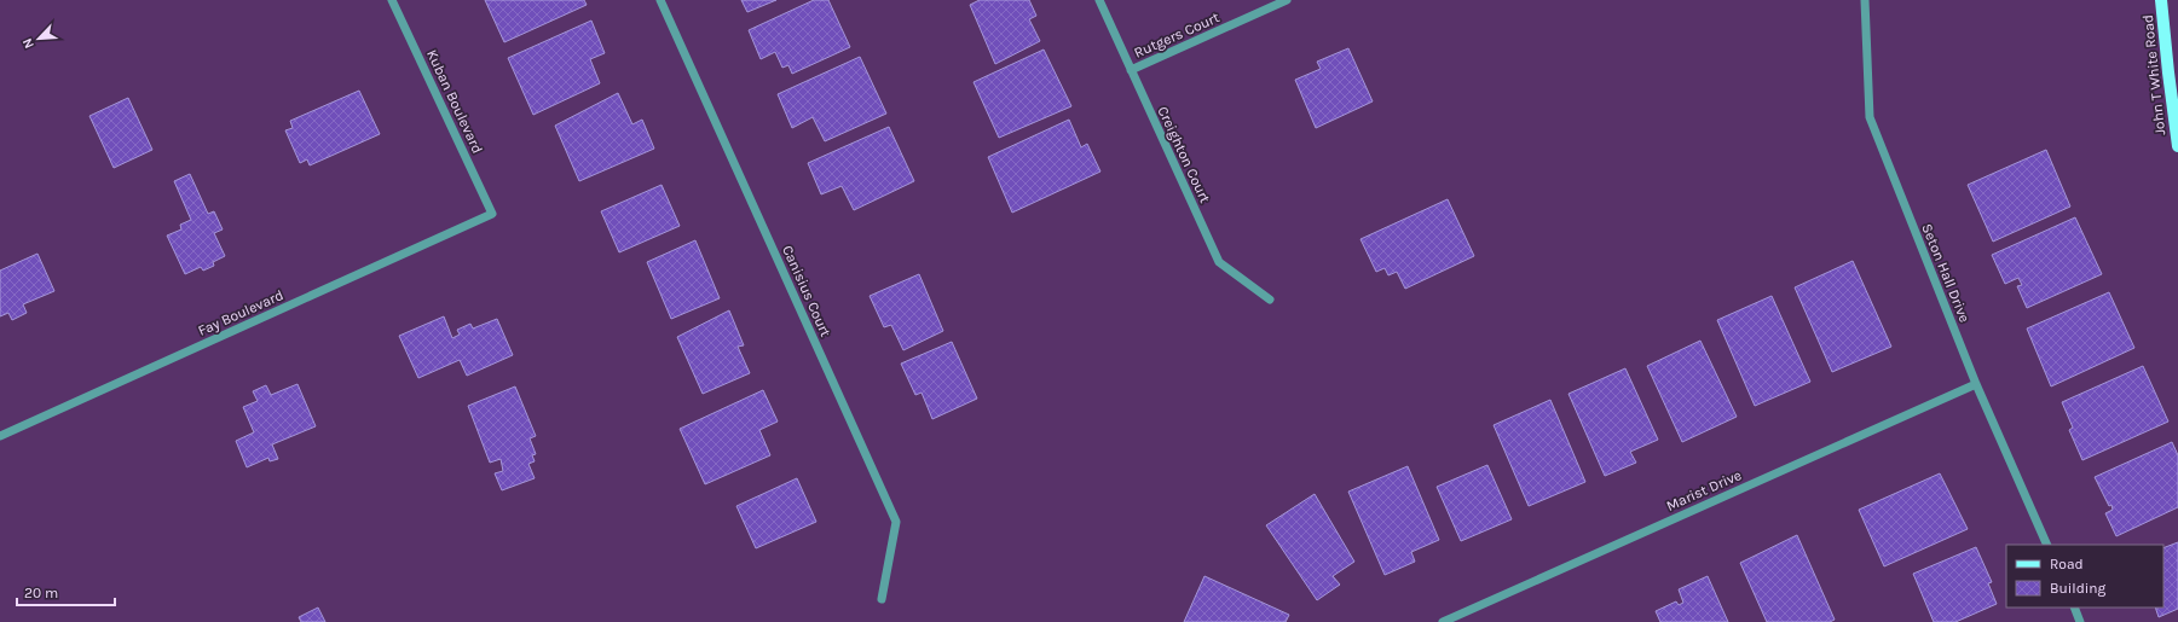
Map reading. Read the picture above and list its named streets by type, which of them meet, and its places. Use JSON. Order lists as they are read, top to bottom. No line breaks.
{"streets":{"main road":["John T White Road"],"street":["Rutgers Court","Kuban Boulevard","Creighton Court","Seton Hall Drive","Canisius Court","Fay Boulevard","Marist Drive"]},"crossings":[["Rutgers Court","Creighton Court"],["Kuban Boulevard","Fay Boulevard"],["Seton Hall Drive","Marist Drive"]],"legend":["Road","Building"],"scale_bar":"20 m","north":"bottom left"}
